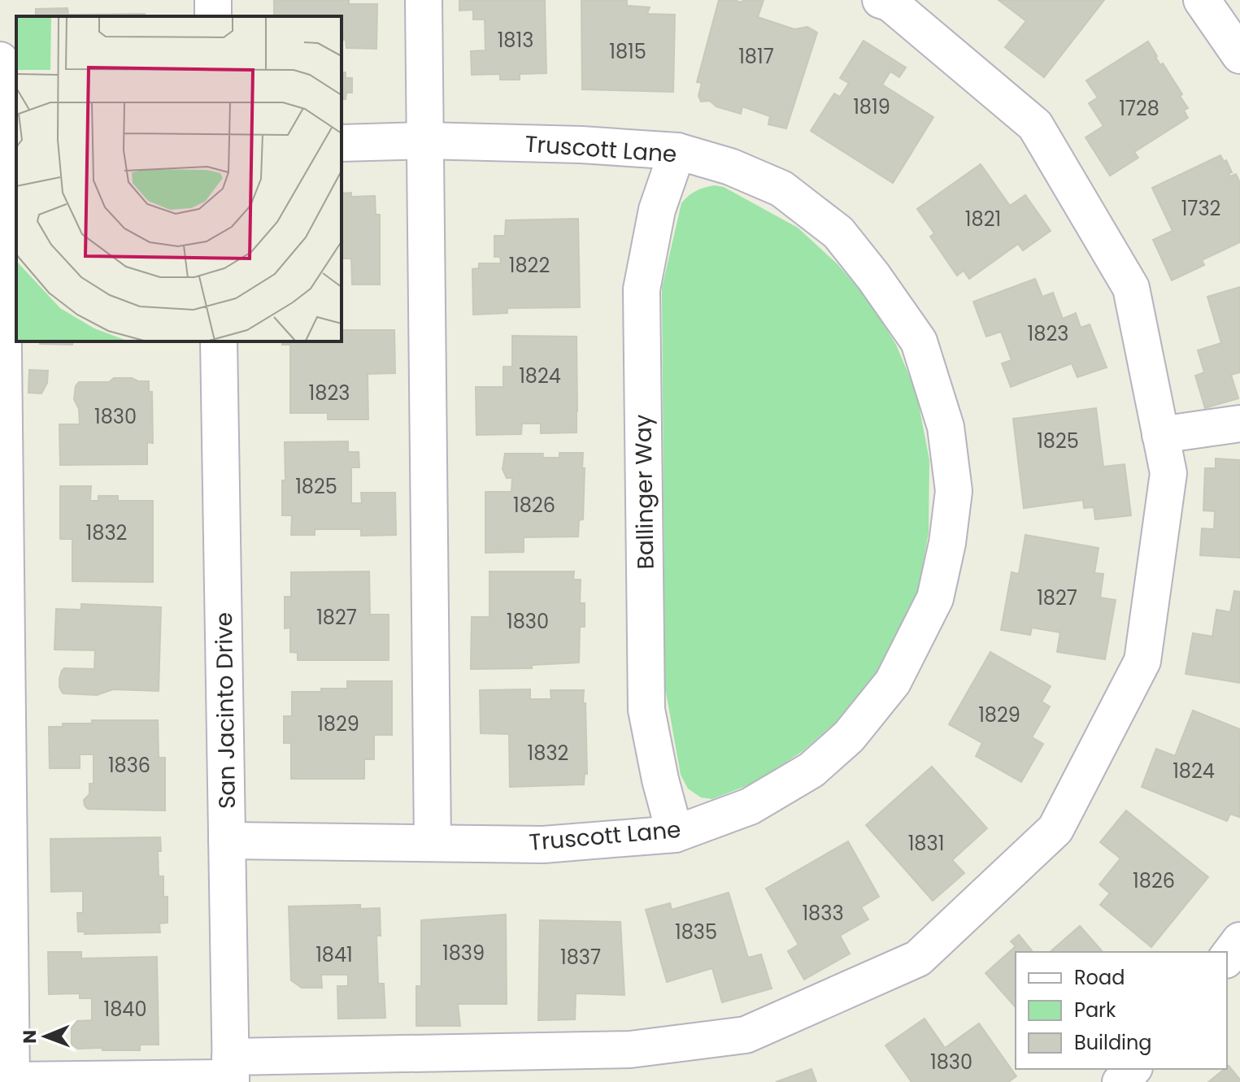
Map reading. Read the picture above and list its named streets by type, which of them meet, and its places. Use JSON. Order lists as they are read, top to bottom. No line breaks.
{"streets":{"street":["Truscott Lane","Ballinger Way","San Jacinto Drive"]},"crossings":[["Truscott Lane","Ballinger Way"],["Truscott Lane","San Jacinto Drive"]],"house_numbers":["1813","1815","1817","1819","1728","1732","1821","1822","1823","1824","1823","1830","1825","1825","1826","1832","1827","1827","1830","1829","1829","1832","1836","1824","1831","1826","1833","1835","1839","1841","1837","1840","1830"],"legend":["Road","Park","Building"],"north":"left"}
